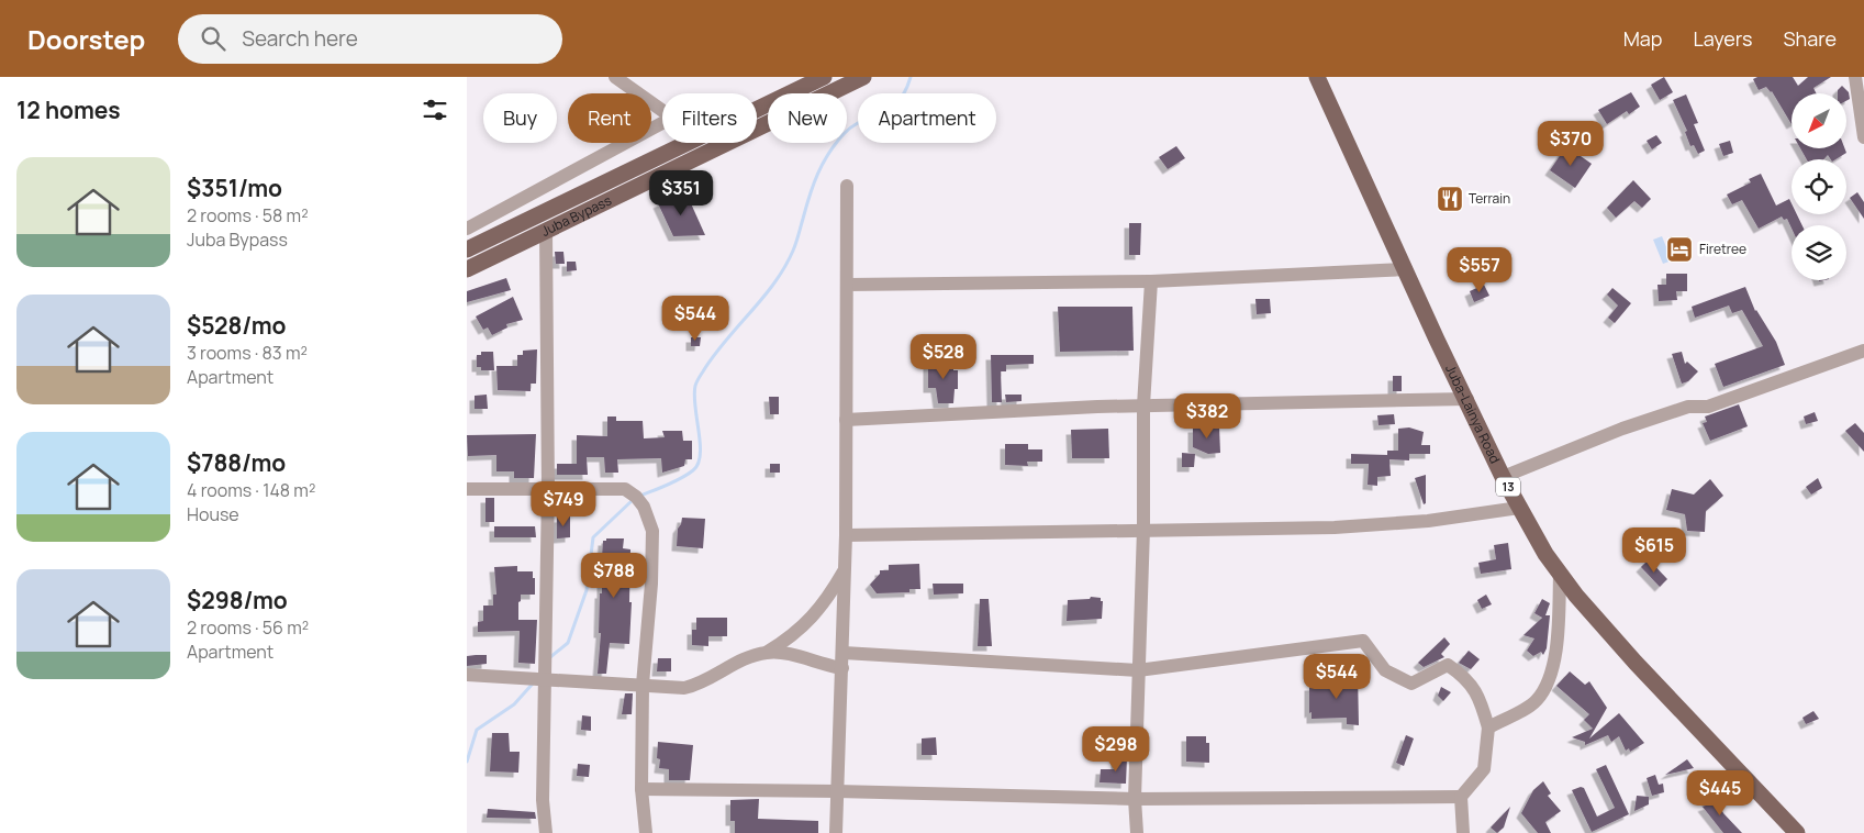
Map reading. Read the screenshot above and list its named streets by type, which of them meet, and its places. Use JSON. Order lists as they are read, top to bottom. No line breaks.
{"streets":{"main road":["Juba Bypass","Juba-Lainya Road","13"]},"places":{"restaurant":["Terrain"],"hotel":["Firetree"]},"north":"bottom left","page":{"header":"Doorstep","search":"Search here","nav":["Map","Layers","Share"],"heading":"12 homes","chip":["Buy","Rent","Filters","New","Apartment"],"price":["$370","$351","$557","$544","$528","$382","$749","$615","$788","$544","$298","$445"],"list":[{"name":"$351/mo","note":"2 rooms · 58 m² · Juba Bypass"},{"name":"$528/mo","note":"3 rooms · 83 m² · Apartment"},{"name":"$788/mo","note":"4 rooms · 148 m² · House"},{"name":"$298/mo","note":"2 rooms · 56 m² · Apartment"}]}}
